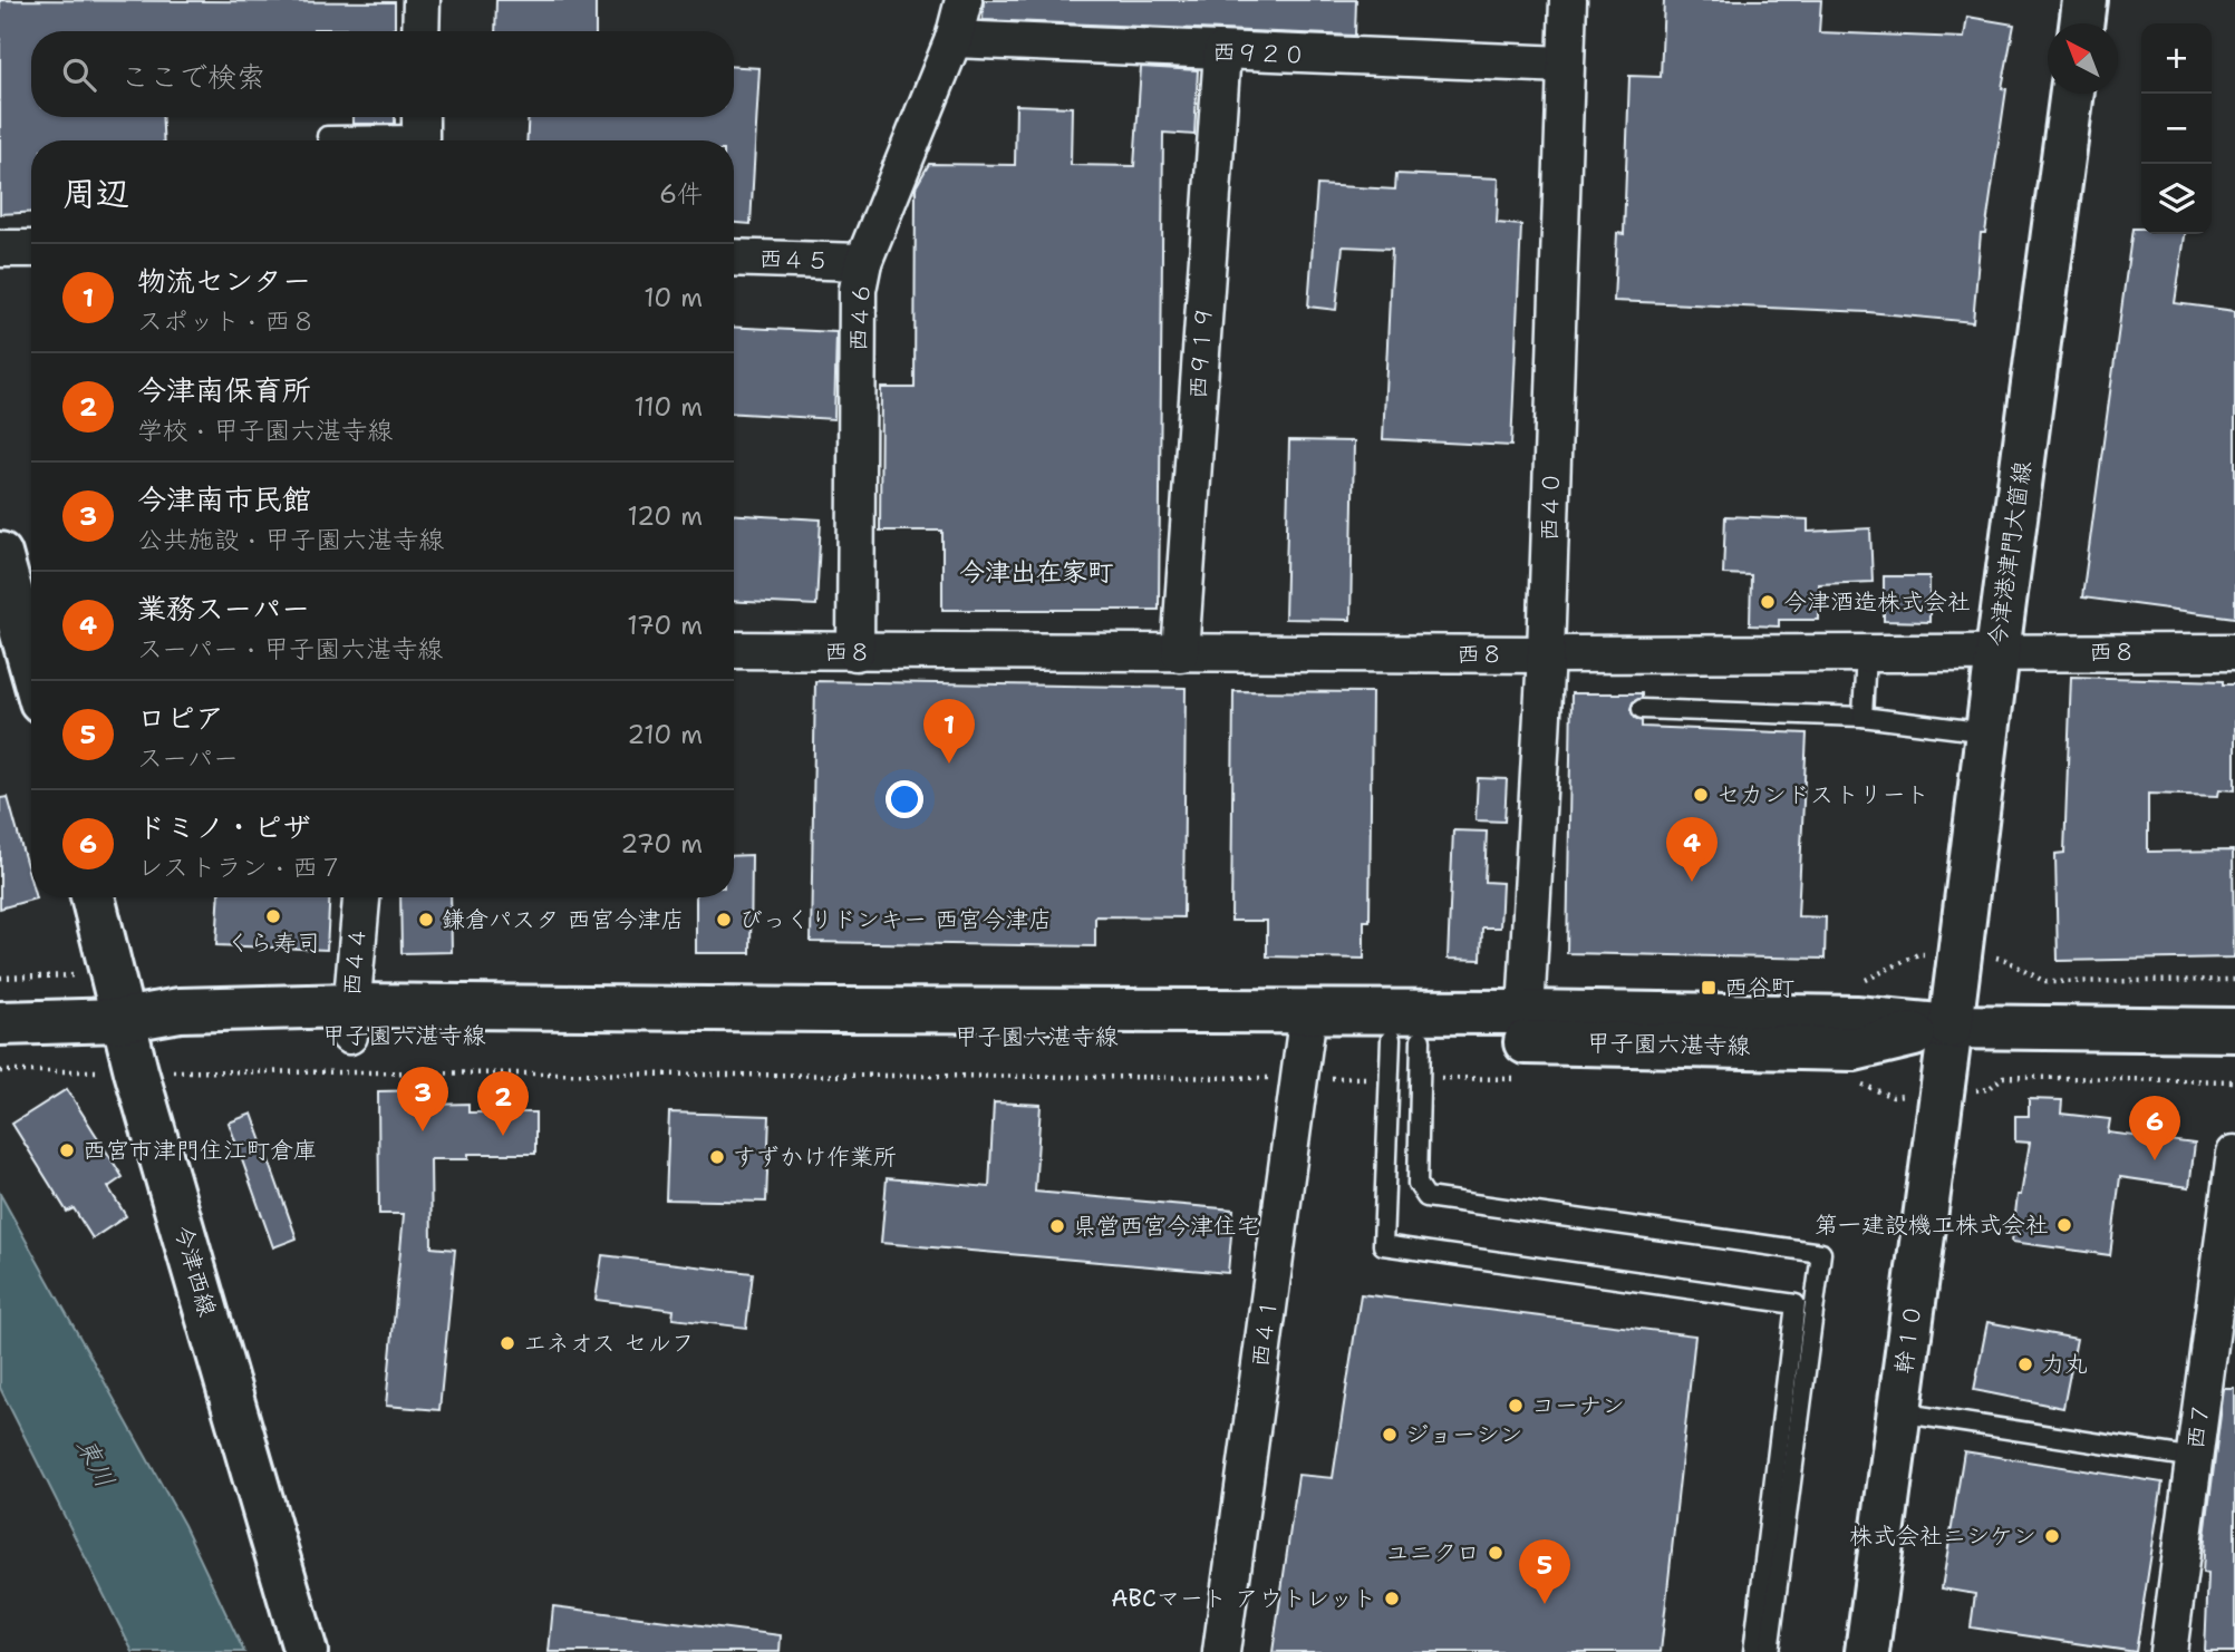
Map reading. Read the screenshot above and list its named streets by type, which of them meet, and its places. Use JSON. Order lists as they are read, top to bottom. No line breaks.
{"streets":{"main road":["今津港津門大箇線","甲子園六湛寺線","今津西線","幹１０"],"street":["西９２０","西４５","西４６","西９１９","西４０","西８","西４４","西４１","西７"]},"crossings":[["西９２０","西４６"],["西９２０","西９１９"],["西９２０","西４０"],["西４５","西４６"],["西４６","西８"],["西９１９","西８"],["西４０","西８"],["西４０","甲子園六湛寺線"],["今津港津門大箇線","西８"],["今津港津門大箇線","甲子園六湛寺線"],["今津港津門大箇線","幹１０"],["西４４","甲子園六湛寺線"],["甲子園六湛寺線","今津西線"],["甲子園六湛寺線","西４１"],["甲子園六湛寺線","幹１０"]],"districts":["今津出在家町"],"water":["東川"],"places":{"other":["今津酒造株式会社","セカンドストリート","くら寿司","鎌倉パスタ 西宮今津店","びっくりドンキー 西宮今津店","西宮市津門住江町倉庫","すずかけ作業所","第一建設機工株式会社","県営西宮今津住宅","エネオス セルフ","力丸","コーナン","ジョーシン","株式会社ニシケン","ユニクロ","ABCマート アウトレット"],"transit":["西谷町"]},"north":"top left","page":{"map_buttons":["+","−"],"search":"ここで検索","heading":["周辺","6件"],"list":[{"mark":"1","name":"物流センター","note":"スポット · 西８","value":"10 m"},{"mark":"2","name":"今津南保育所","note":"学校 · 甲子園六湛寺線","value":"110 m"},{"mark":"3","name":"今津南市民館","note":"公共施設 · 甲子園六湛寺線","value":"120 m"},{"mark":"4","name":"業務スーパー","note":"スーパー · 甲子園六湛寺線","value":"170 m"},{"mark":"5","name":"ロピア","note":"スーパー","value":"210 m"},{"mark":"6","name":"ドミノ・ピザ","note":"レストラン · 西７","value":"270 m"}],"pins":["1","4","3","2","6","5"]}}
